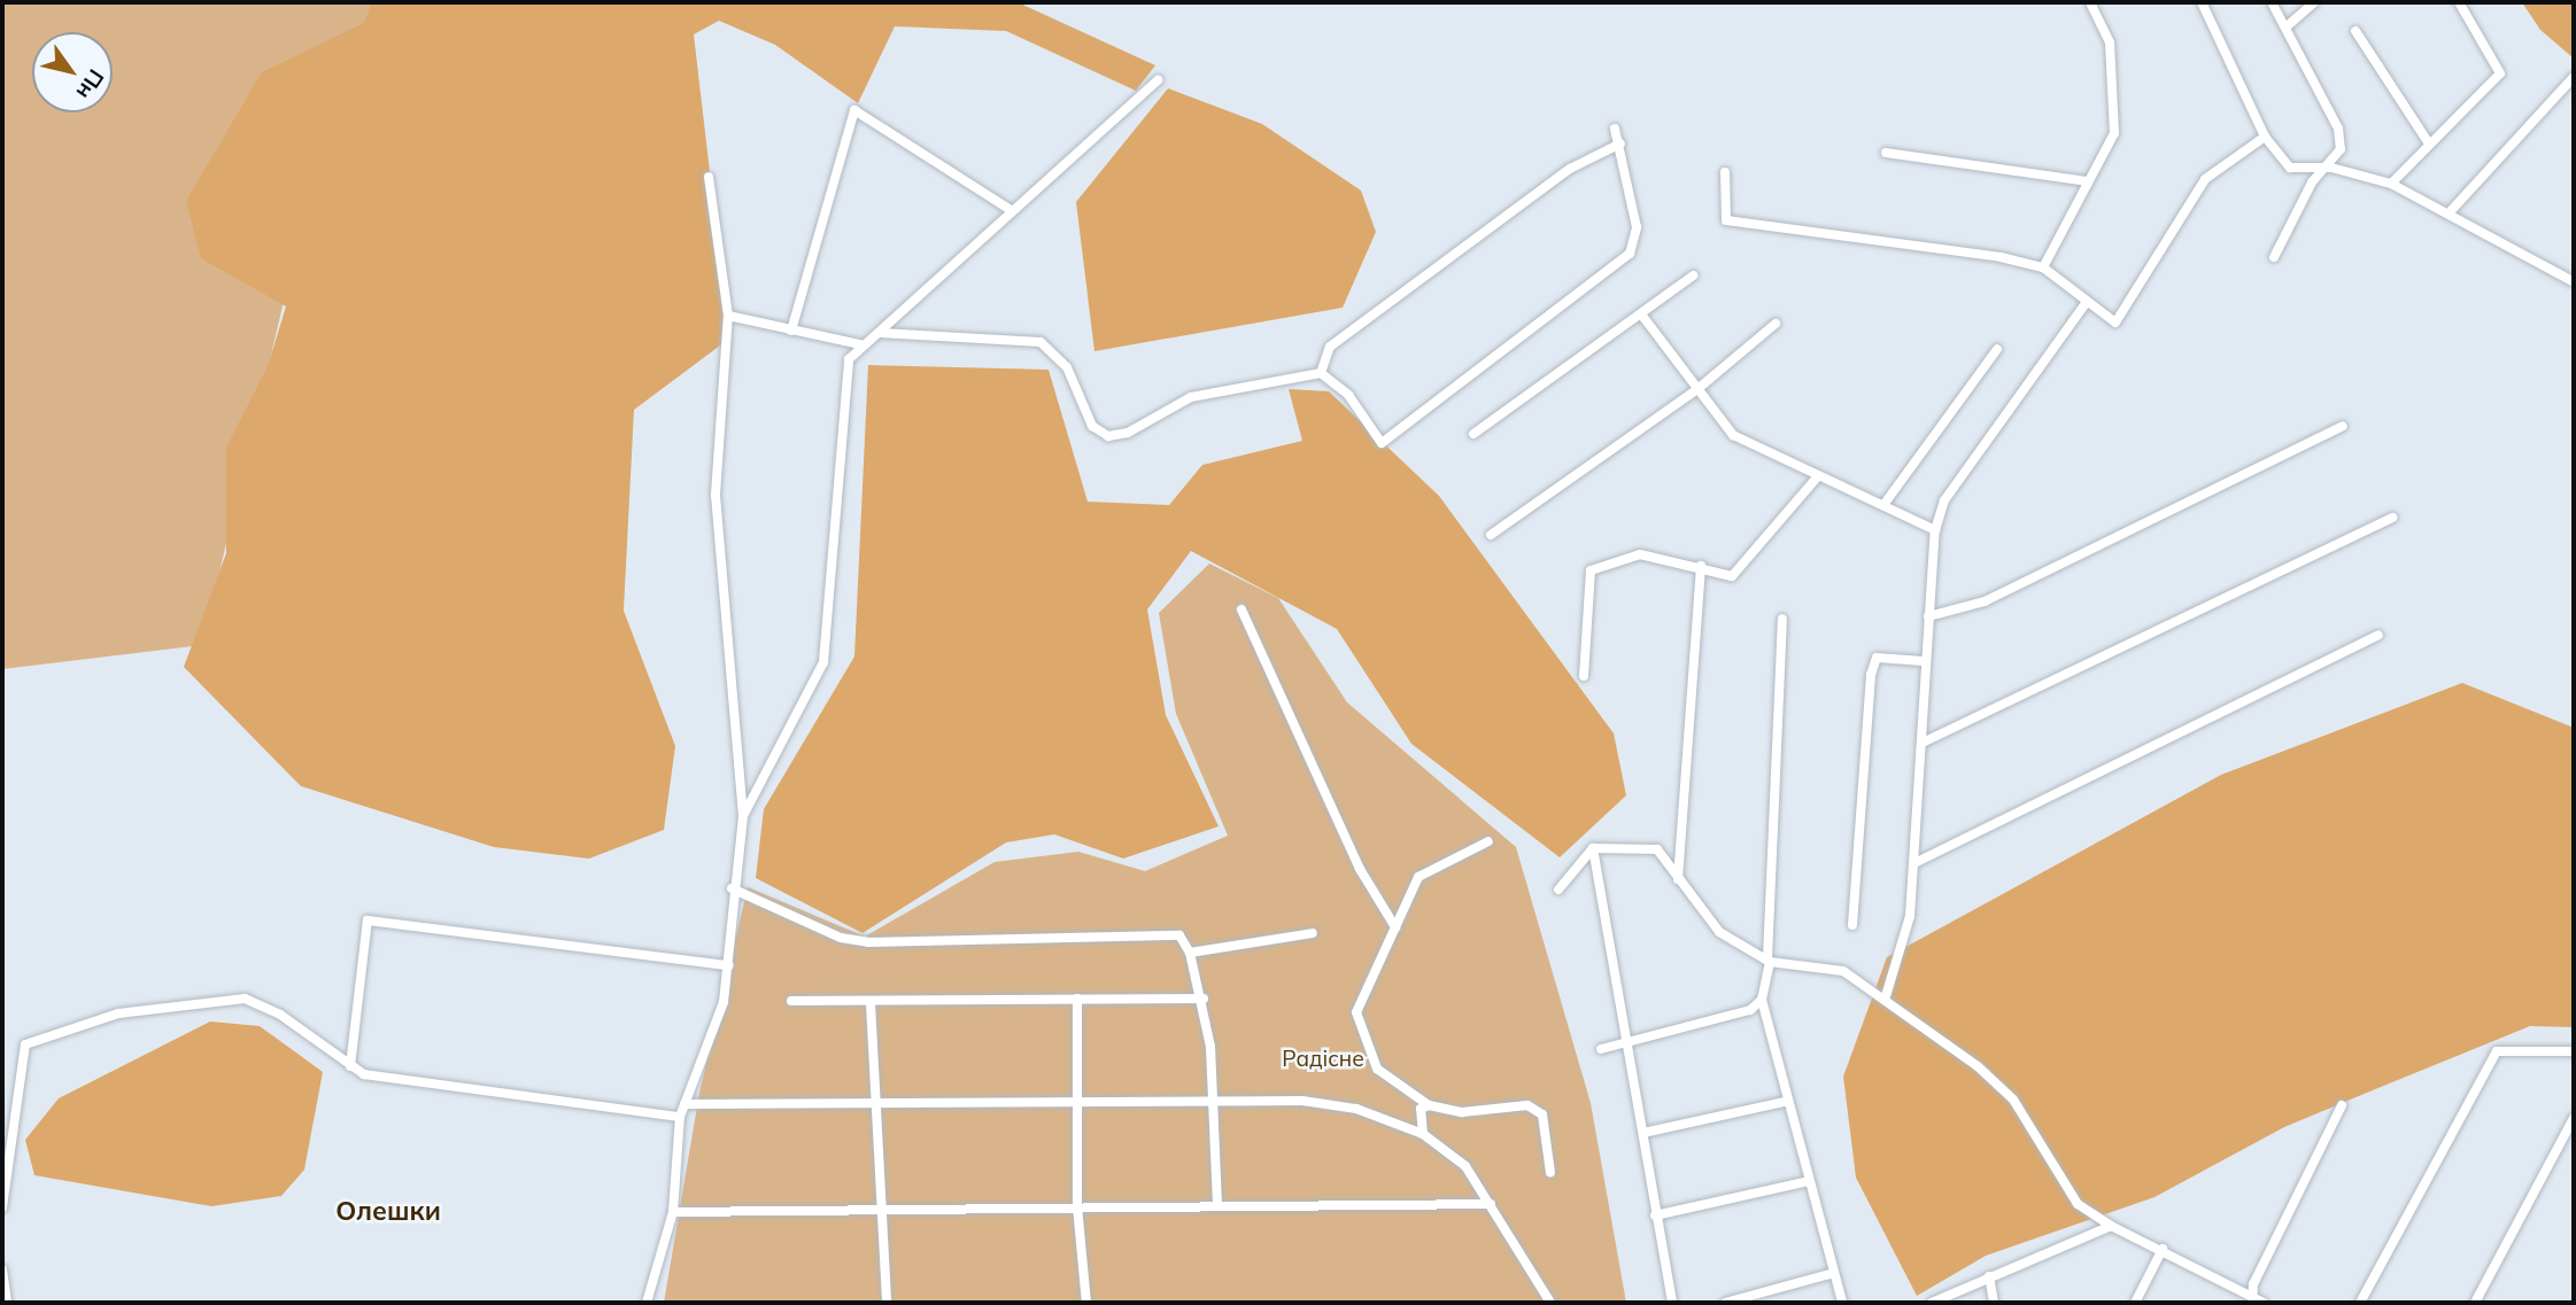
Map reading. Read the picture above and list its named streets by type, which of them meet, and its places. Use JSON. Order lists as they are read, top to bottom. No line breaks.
{"districts":["Олешки"],"parks":["Радісне"],"north":"bottom right"}
